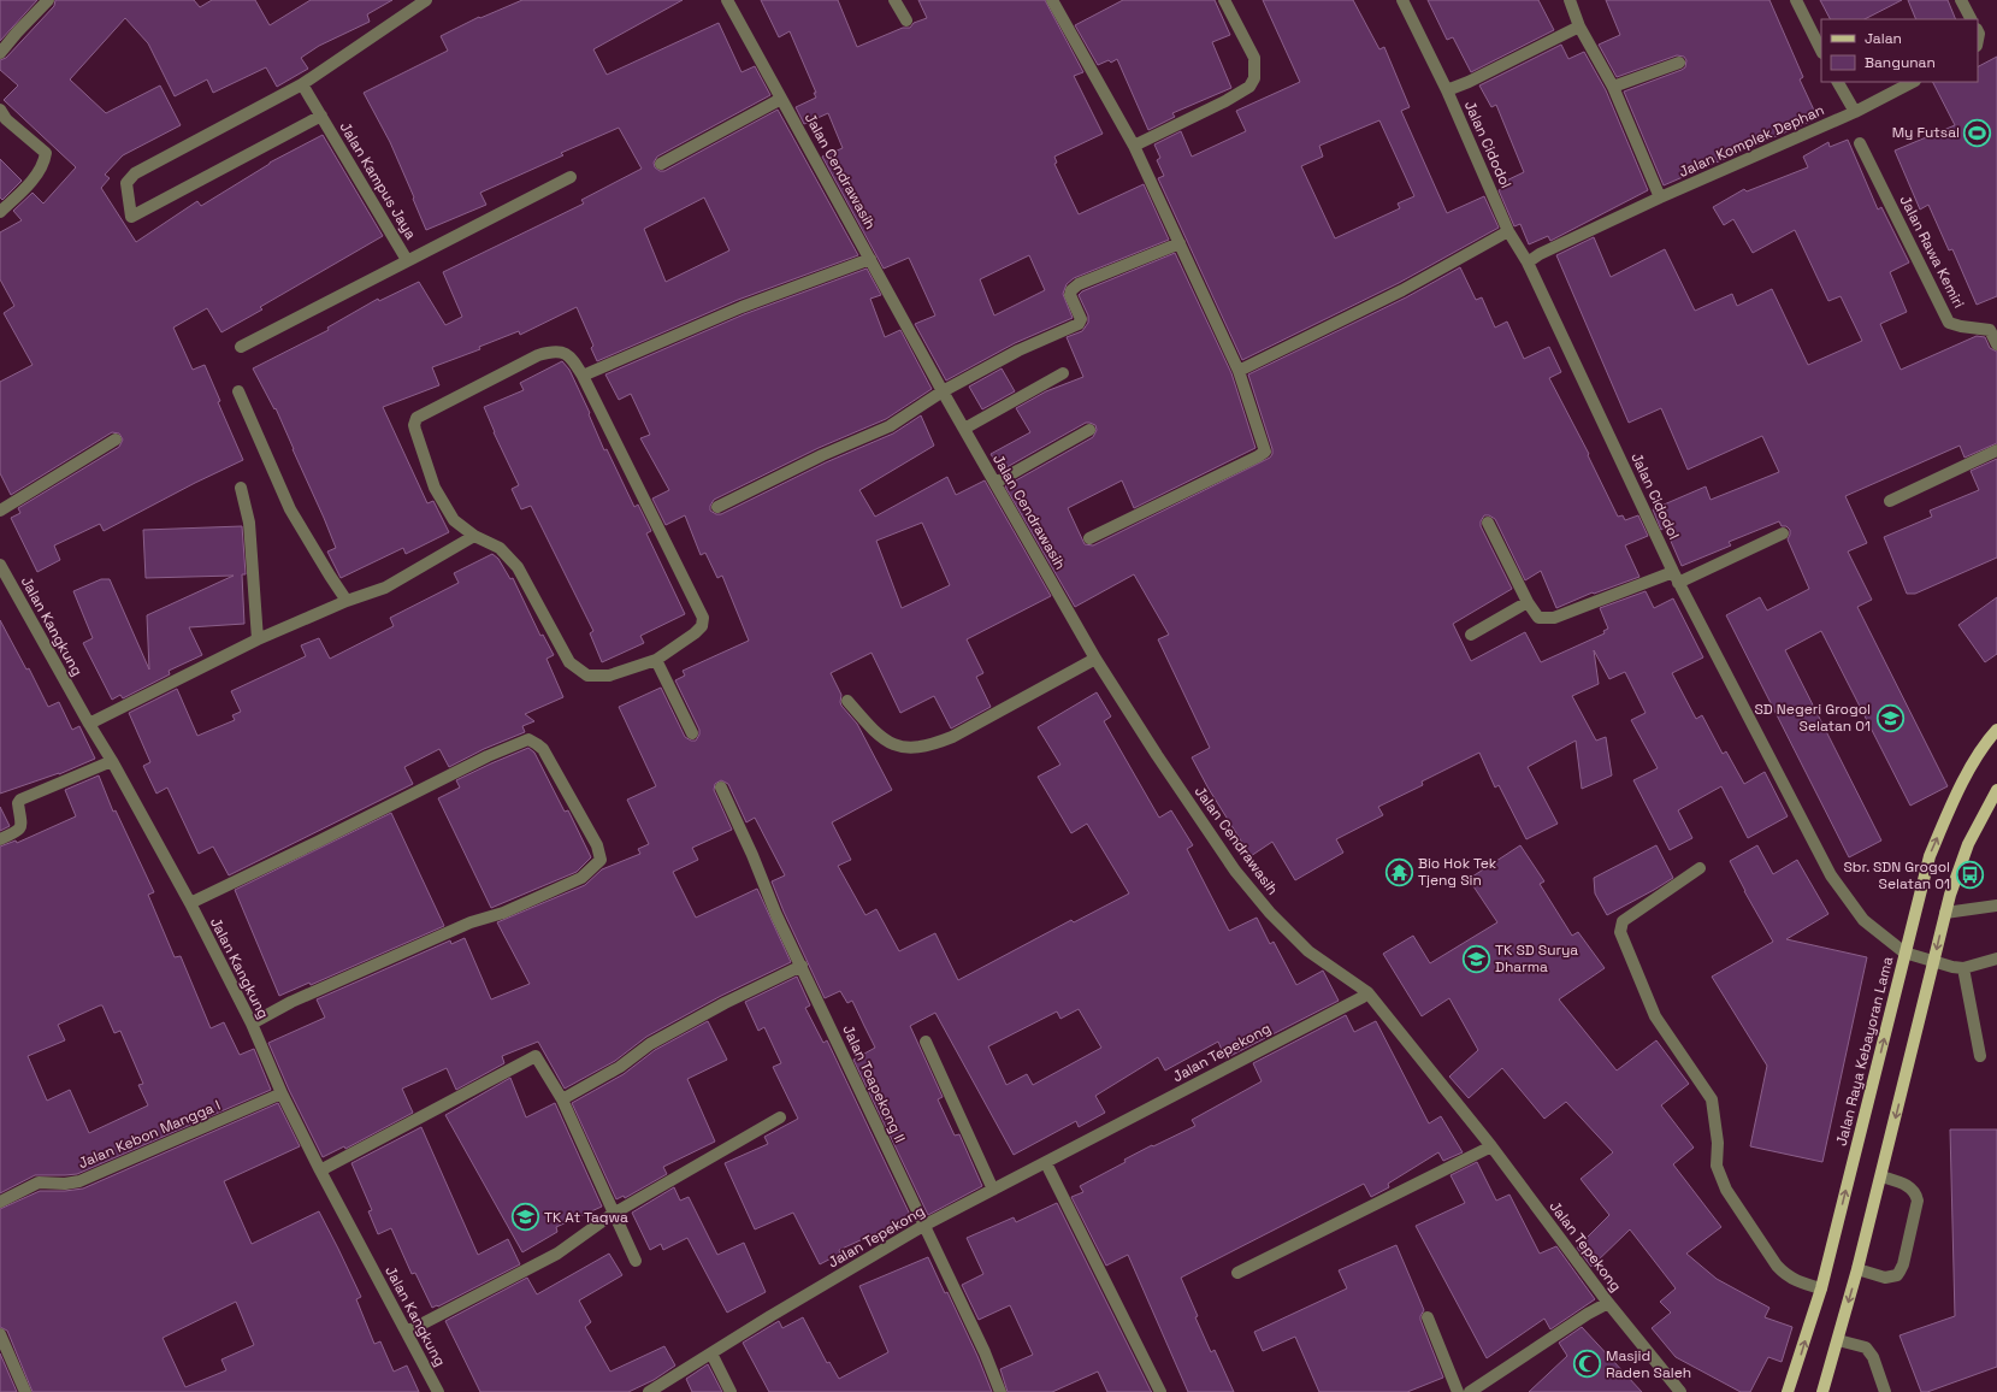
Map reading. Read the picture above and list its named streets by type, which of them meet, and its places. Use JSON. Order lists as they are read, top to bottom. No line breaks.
{"streets":{"main road":["Jalan Raya Kebayoran Lama"],"street":["Jalan Komplek Dephan","Jalan Cidodol","Jalan Cendrawasih","Jalan Kampus Jaya","Jalan Rawa Kemiri","Jalan Kangkung","Jalan Tepekong","Jalan Toapekong II","Jalan Kebon Mangga I"]},"crossings":[["Jalan Komplek Dephan","Jalan Cidodol"],["Jalan Cidodol","Jalan Raya Kebayoran Lama"],["Jalan Cendrawasih","Jalan Tepekong"],["Jalan Kangkung","Jalan Kebon Mangga I"],["Jalan Tepekong","Jalan Toapekong II"]],"places":{"sports":["My Futsal"],"school or university":["SD Negeri Grogol Selatan 01","TK SD Surya Dharma","TK At Taqwa"],"temple":["Bio Hok Tek Tjeng Sin"],"bus stop":["Sbr. SDN Grogol Selatan 01"],"mosque":["Masjid Raden Saleh"]},"legend":["Jalan","Bangunan"]}
